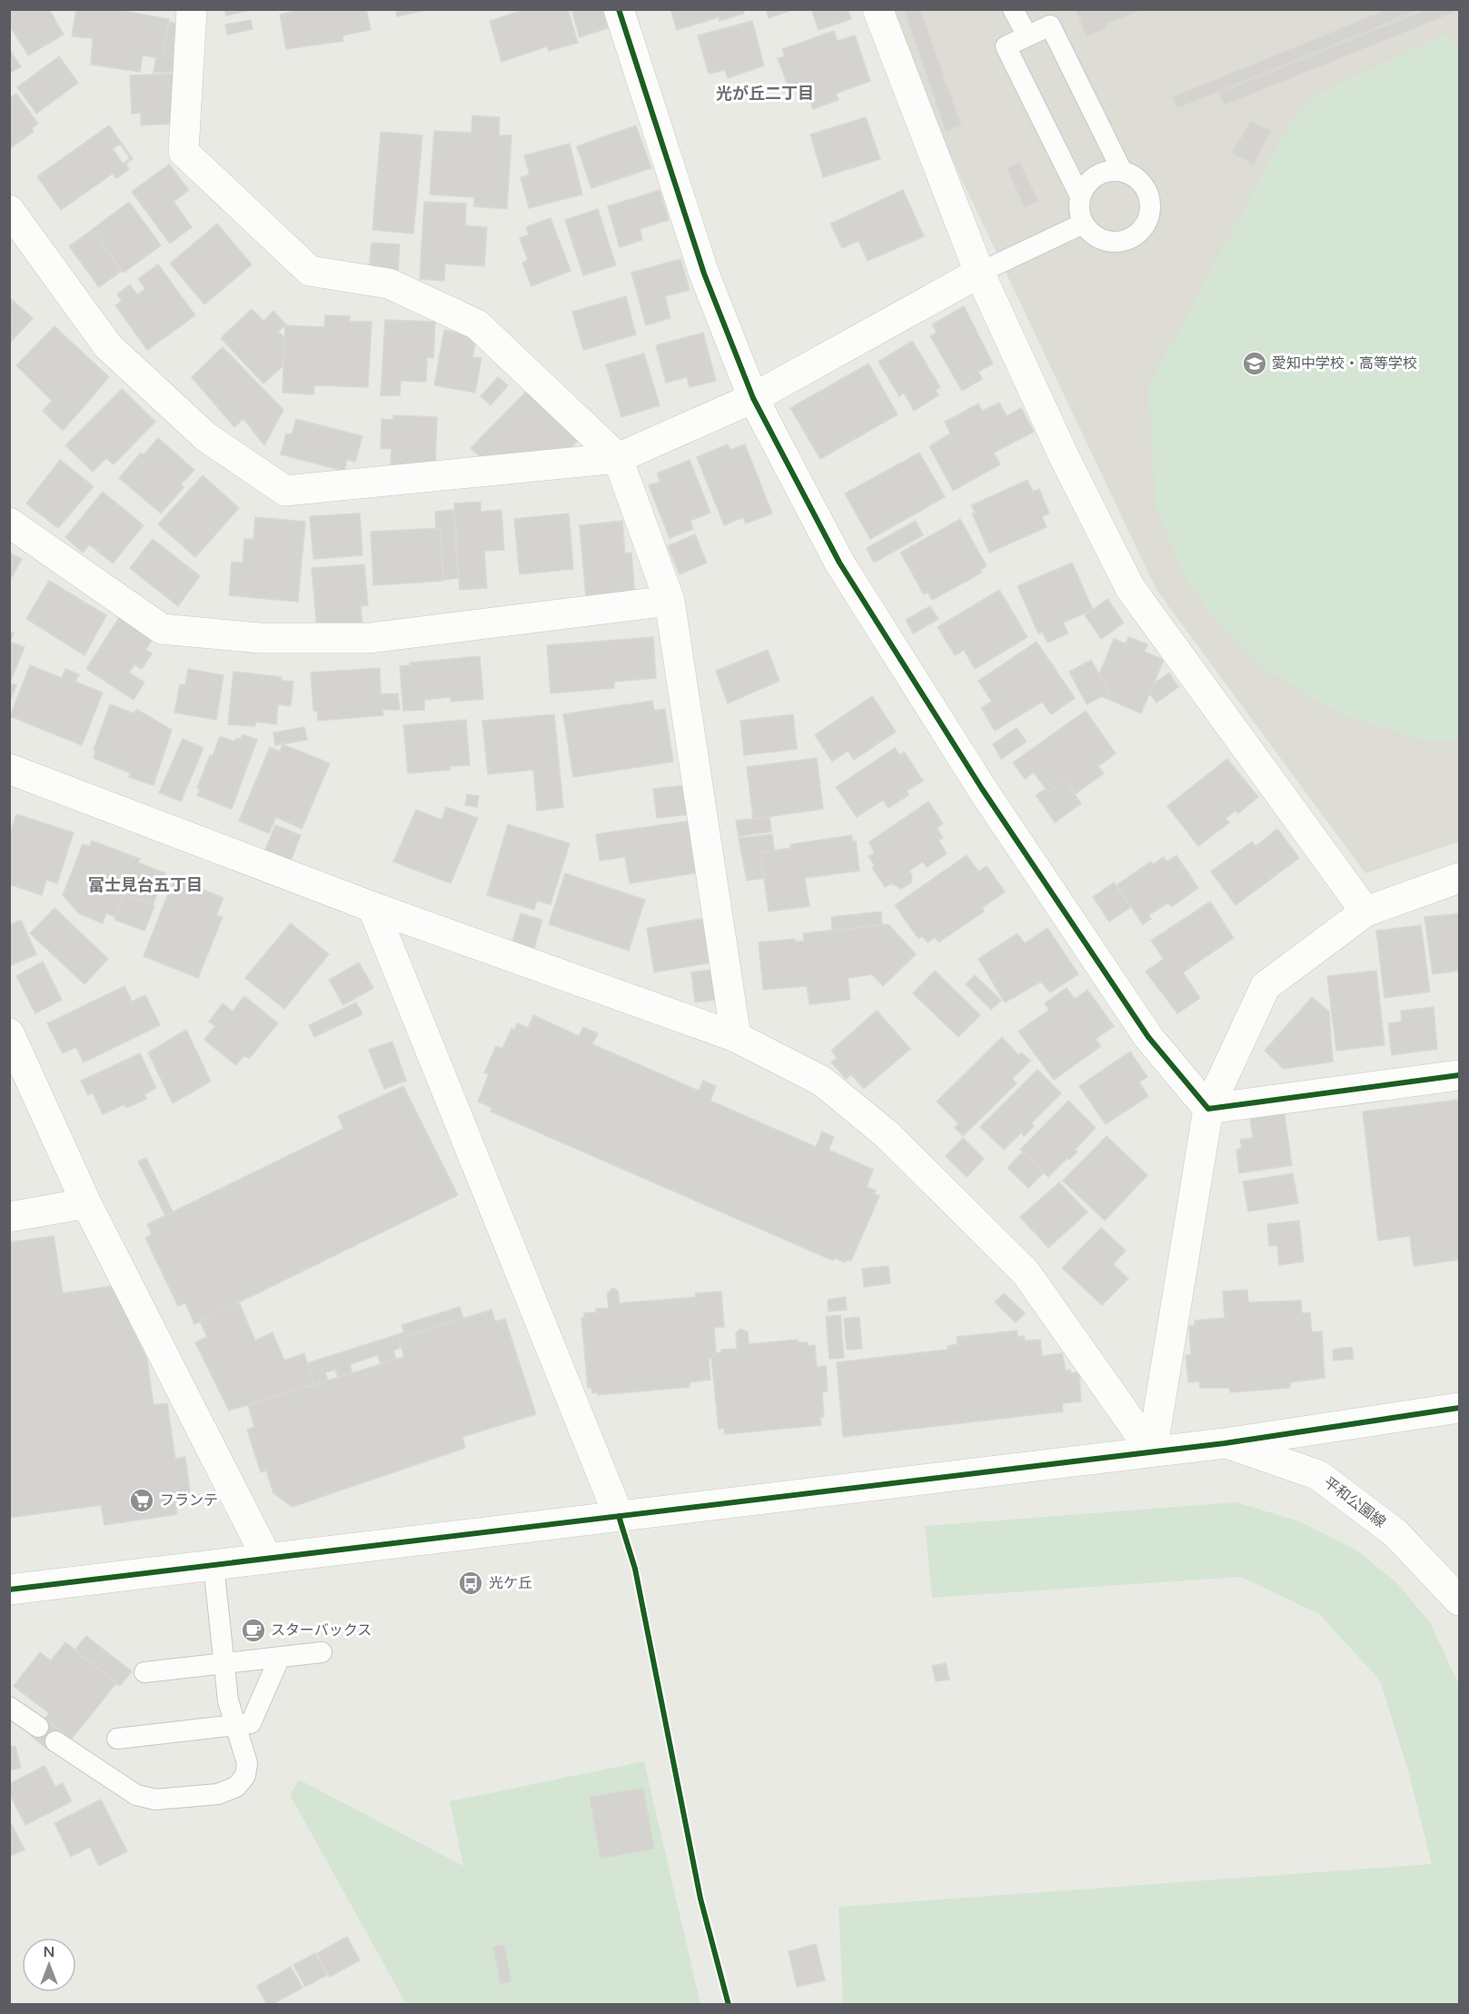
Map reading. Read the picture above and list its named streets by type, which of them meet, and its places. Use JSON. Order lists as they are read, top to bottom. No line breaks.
{"streets":{"street":["平和公園線"]},"districts":["光が丘二丁目","富士見台五丁目"],"places":{"school or university":["愛知中学校・高等学校"],"supermarket":["フランテ"],"bus stop":["光ケ丘"],"cafe":["スターバックス"]},"north":"top"}
